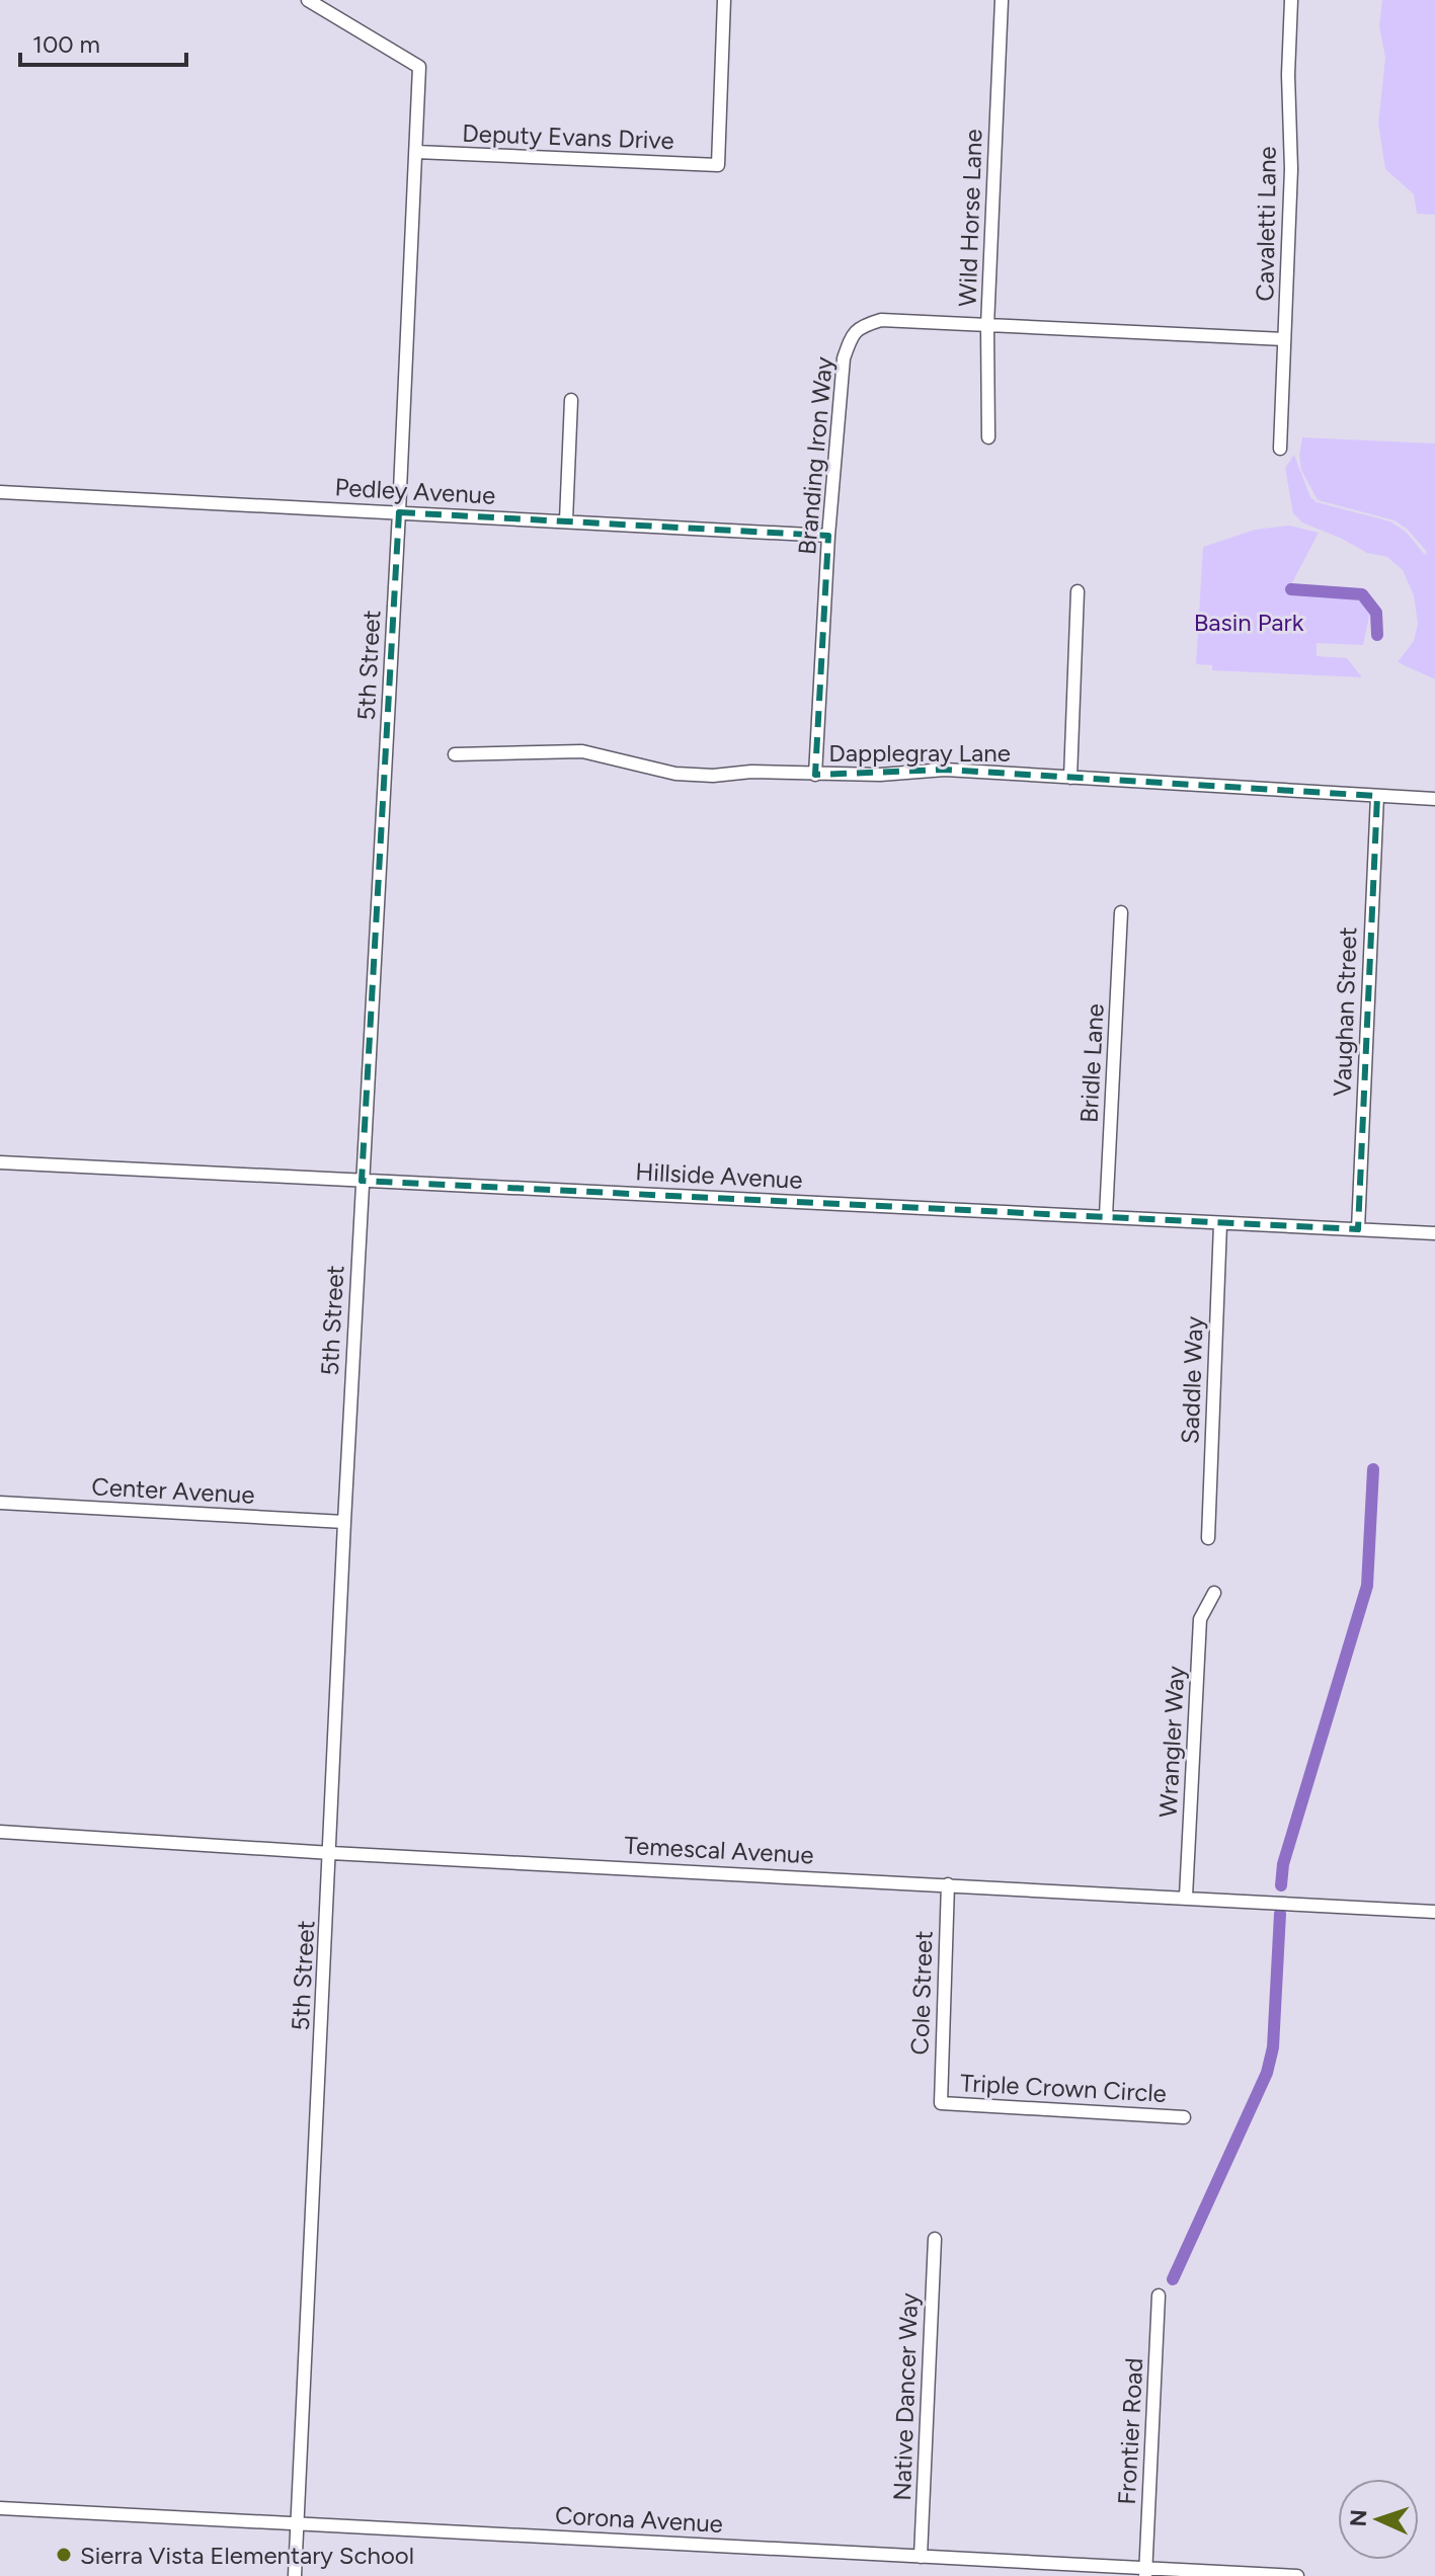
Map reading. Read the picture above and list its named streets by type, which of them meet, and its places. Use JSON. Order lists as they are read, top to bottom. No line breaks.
{"streets":{"street":["Deputy Evans Drive","Wild Horse Lane","Cavaletti Lane","Branding Iron Way","Pedley Avenue","5th Street","Dapplegray Lane","Vaughan Street","Bridle Lane","Hillside Avenue","Saddle Way","Center Avenue","Wrangler Way","Temescal Avenue","Cole Street","Triple Crown Circle","Native Dancer Way","Frontier Road","Corona Avenue"]},"crossings":[["Deputy Evans Drive","5th Street"],["Wild Horse Lane","Branding Iron Way"],["Cavaletti Lane","Branding Iron Way"],["Branding Iron Way","Pedley Avenue"],["Branding Iron Way","Dapplegray Lane"],["Pedley Avenue","5th Street"],["5th Street","Hillside Avenue"],["5th Street","Center Avenue"],["5th Street","Temescal Avenue"],["5th Street","Corona Avenue"],["Dapplegray Lane","Vaughan Street"],["Vaughan Street","Hillside Avenue"],["Bridle Lane","Hillside Avenue"],["Hillside Avenue","Saddle Way"],["Wrangler Way","Temescal Avenue"],["Temescal Avenue","Cole Street"],["Cole Street","Triple Crown Circle"],["Native Dancer Way","Corona Avenue"],["Frontier Road","Corona Avenue"]],"parks":["Basin Park"],"places":["Sierra Vista Elementary School"],"scale_bar":"100 m","north":"left"}
